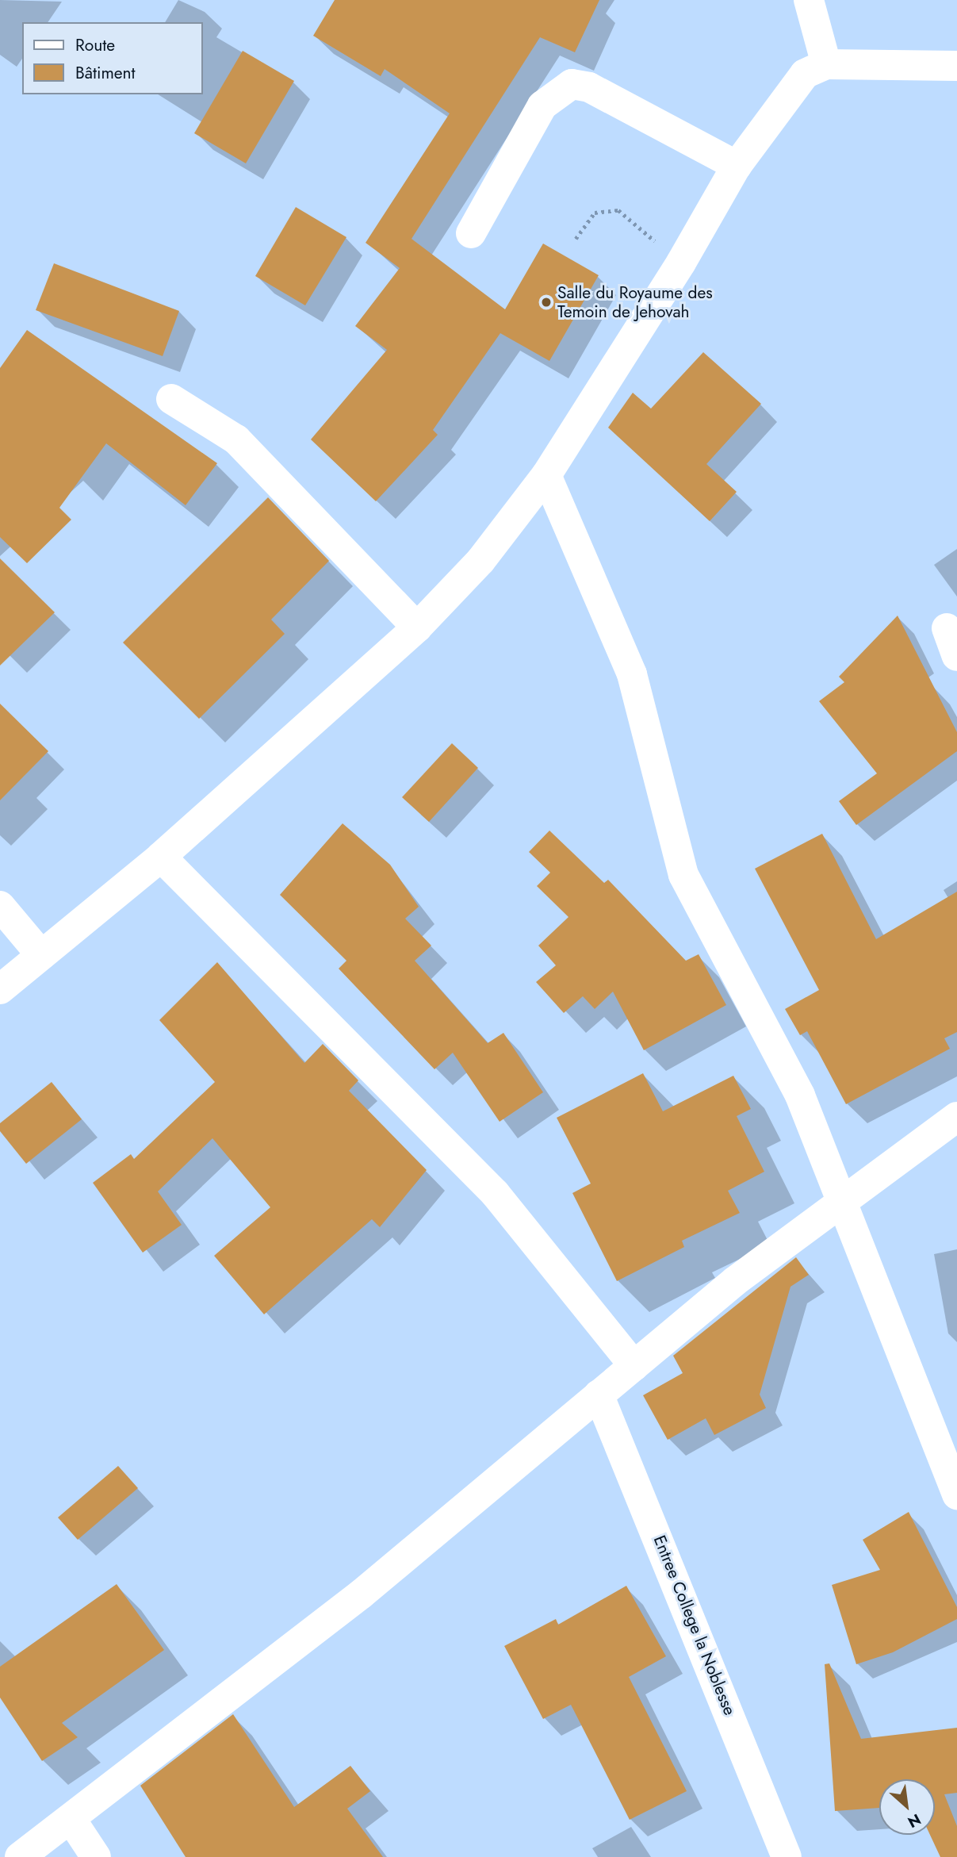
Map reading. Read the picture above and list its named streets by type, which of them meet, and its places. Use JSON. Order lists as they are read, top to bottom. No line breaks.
{"streets":{"street":["Entree College la Noblesse"]},"places":["Salle du Royaume des Temoin de Jehovah"],"legend":["Route","Bâtiment"],"north":"bottom right"}
